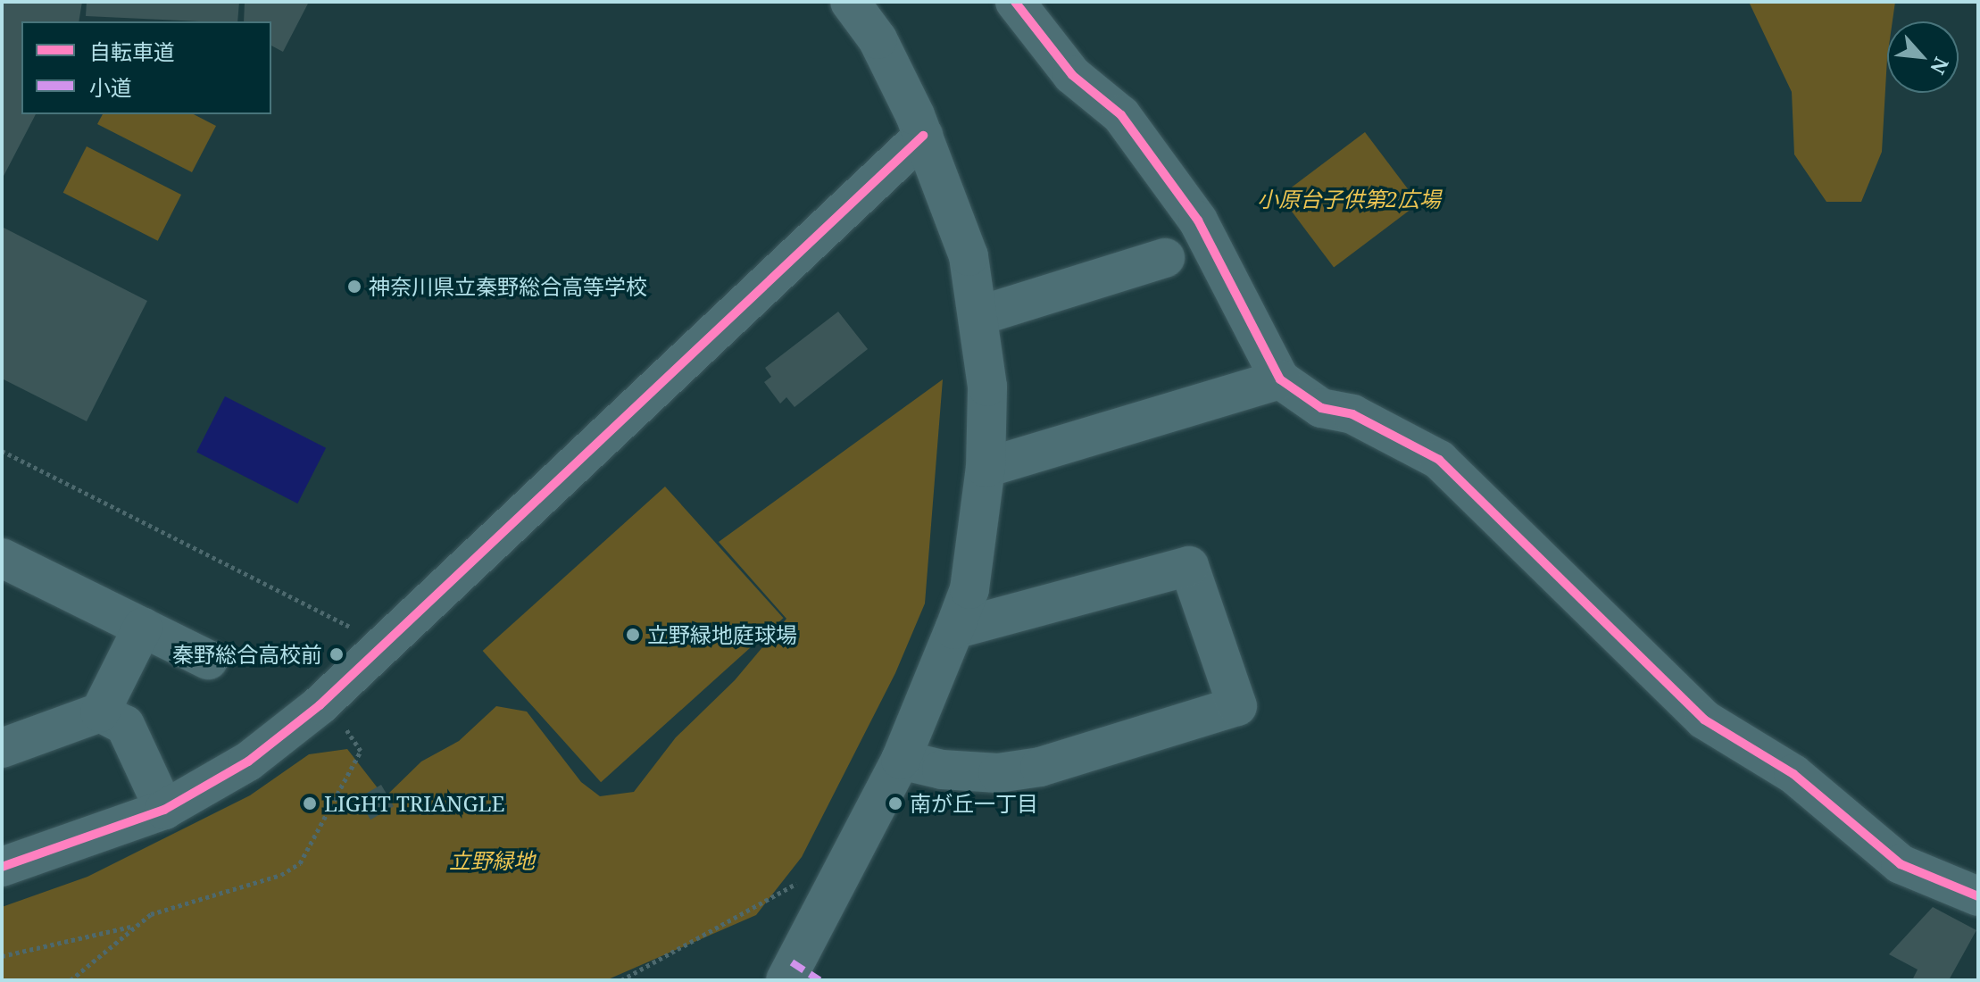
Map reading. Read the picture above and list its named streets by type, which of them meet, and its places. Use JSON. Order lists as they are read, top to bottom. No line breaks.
{"parks":["小原台子供第2広場","立野緑地"],"places":["神奈川県立秦野総合高等学校","立野緑地庭球場","秦野総合高校前","LIGHT TRIANGLE","南が丘一丁目"],"legend":["自転車道","小道"],"north":"bottom right"}
